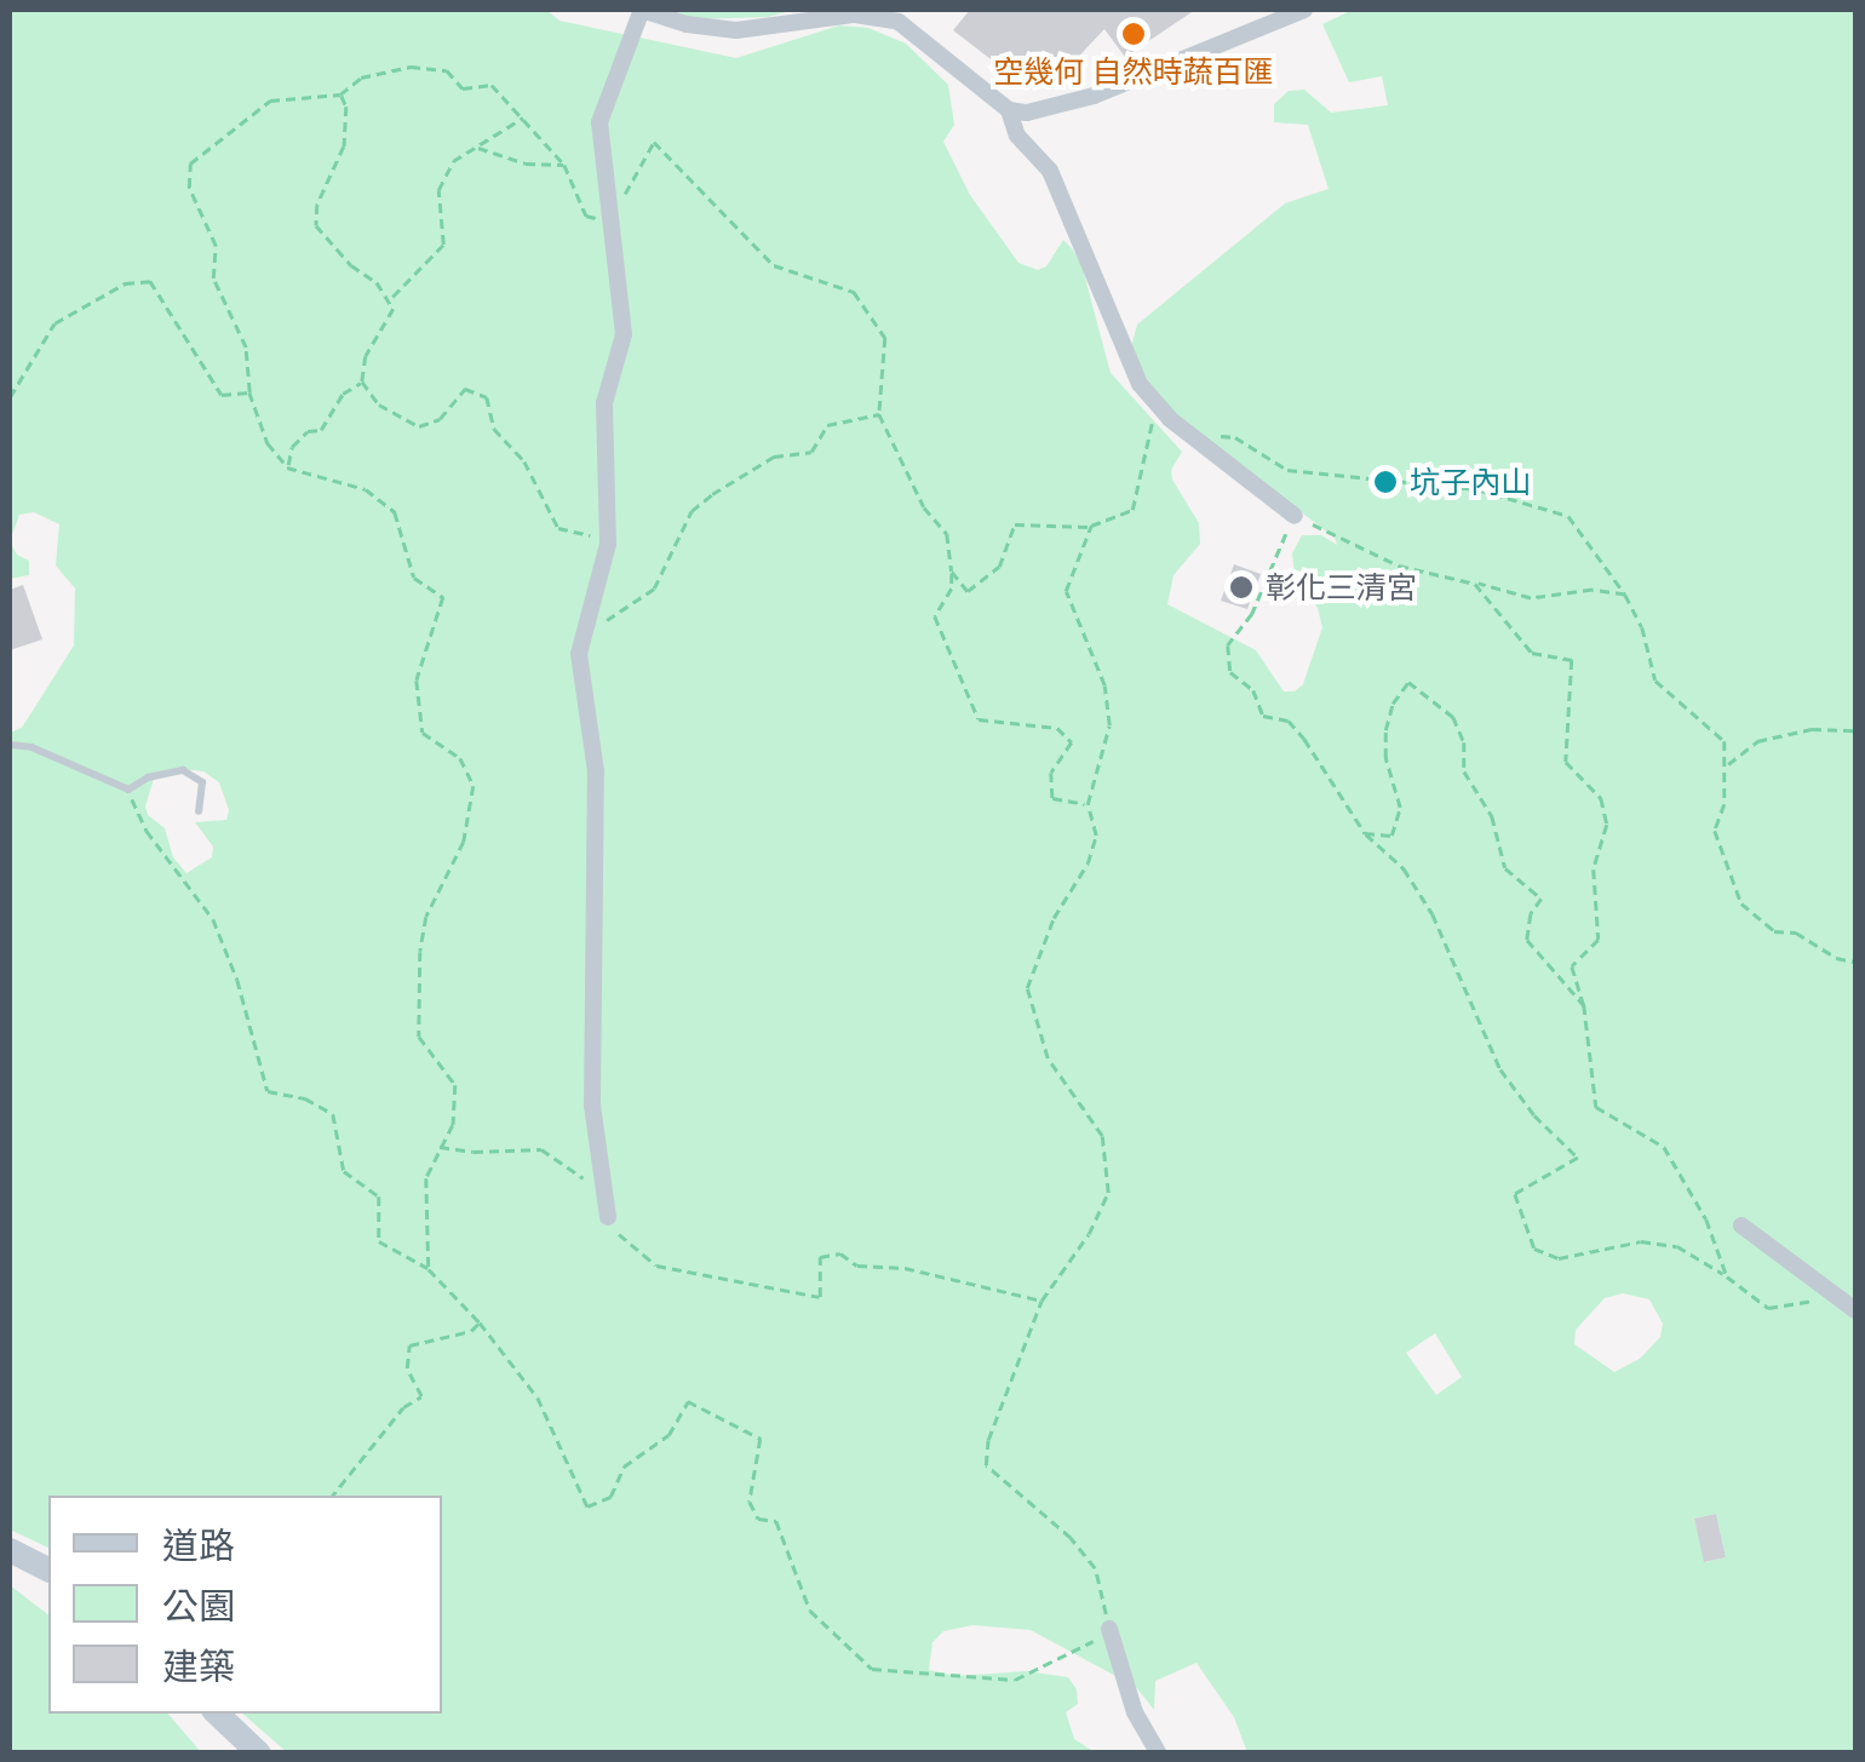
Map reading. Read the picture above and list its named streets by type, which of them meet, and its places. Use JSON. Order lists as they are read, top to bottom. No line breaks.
{"places":["空幾何 自然時蔬百匯","坑子內山","彰化三清宮"],"legend":["道路","公園","建築"]}
